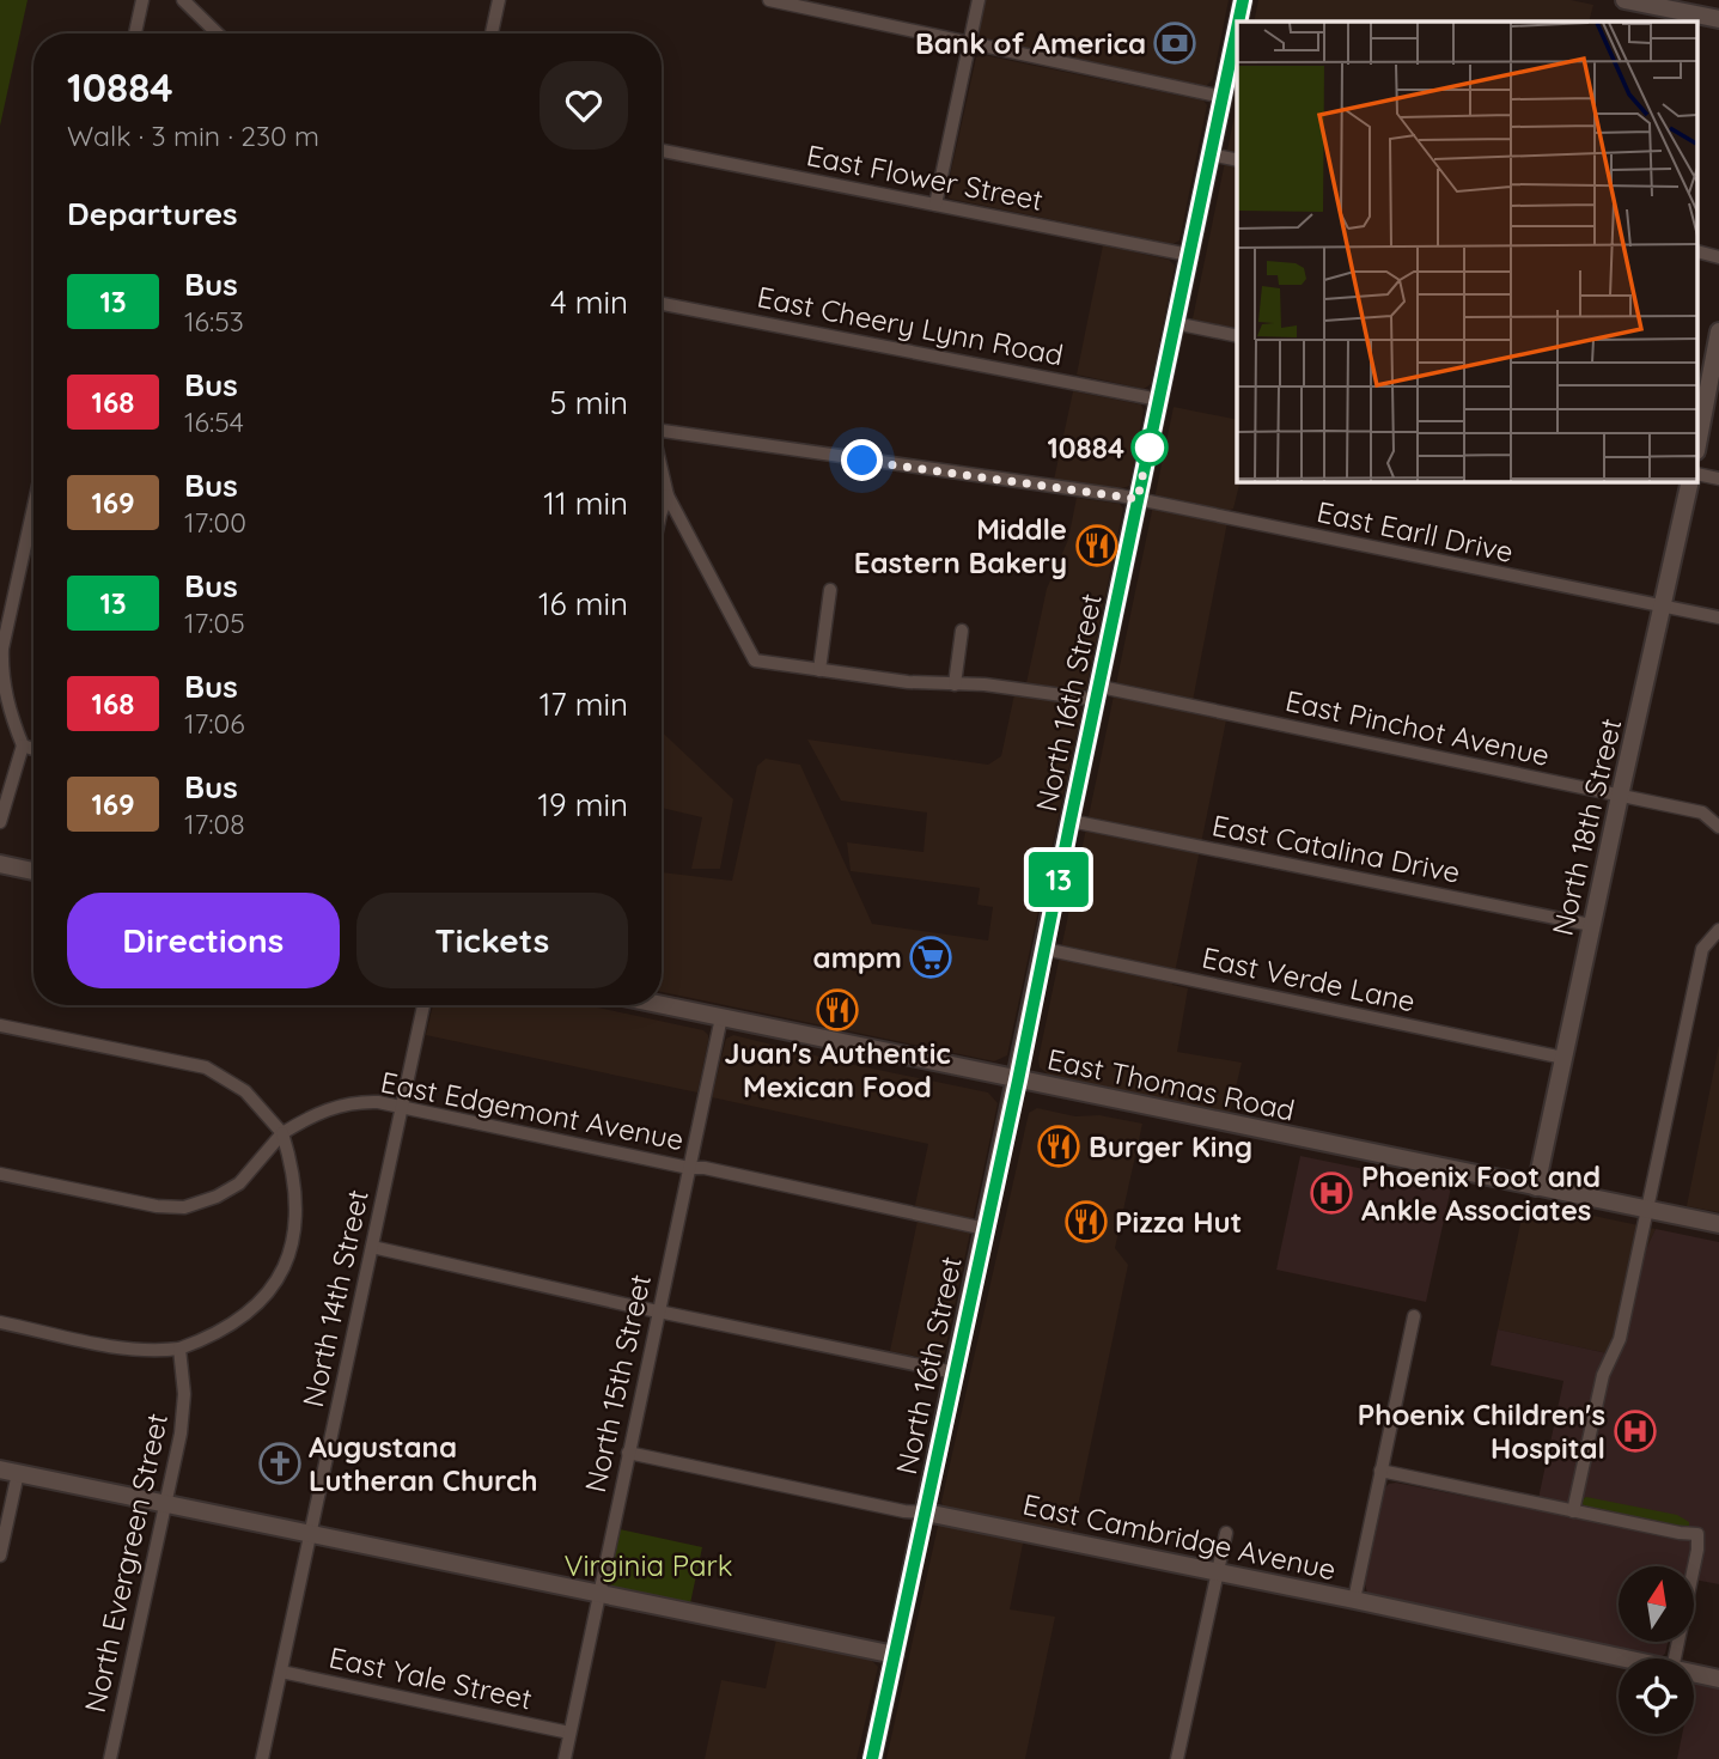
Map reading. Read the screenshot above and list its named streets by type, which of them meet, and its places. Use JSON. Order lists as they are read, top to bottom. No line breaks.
{"streets":{"main road":["North 16th Street","North 18th Street","East Thomas Road","East Cambridge Avenue"],"street":["East Flower Street","East Cheery Lynn Road","East Earll Drive","East Pinchot Avenue","East Catalina Drive","East Verde Lane","East Edgemont Avenue","North 14th Street","North 15th Street","North Evergreen Street","East Yale Street"]},"crossings":[["East Flower Street","North 16th Street"],["East Cheery Lynn Road","North 16th Street"],["East Earll Drive","North 16th Street"],["East Earll Drive","North 18th Street"],["North 16th Street","East Pinchot Avenue"],["North 16th Street","East Catalina Drive"],["North 16th Street","East Verde Lane"],["North 16th Street","East Thomas Road"],["North 16th Street","East Edgemont Avenue"],["North 16th Street","East Cambridge Avenue"],["East Pinchot Avenue","North 18th Street"],["North 18th Street","East Catalina Drive"],["North 18th Street","East Verde Lane"],["North 18th Street","East Thomas Road"],["East Thomas Road","North 15th Street"],["East Edgemont Avenue","North 14th Street"],["East Edgemont Avenue","North 15th Street"],["North 14th Street","East Yale Street"],["North 15th Street","East Cambridge Avenue"],["North 15th Street","East Yale Street"]],"parks":["Virginia Park"],"places":{"bank":["Bank of America"],"other":["10884"],"restaurant":["Middle Eastern Bakery","Juan's Authentic Mexican Food","Burger King","Pizza Hut"],"supermarket":["ampm"],"hospital":["Phoenix Foot and Ankle Associates","Phoenix Children's Hospital"],"church":["Augustana Lutheran Church"]},"lines":["bus line 13"],"north":"top","page":{"on_map":"13","heading":[["10884","Walk · 3 min · 230 m"],"Departures"],"list":[{"mark":"13","name":"Bus","note":"16:53","value":"4 min"},{"mark":"168","name":"Bus","note":"16:54","value":"5 min"},{"mark":"169","name":"Bus","note":"17:00","value":"11 min"},{"mark":"13","name":"Bus","note":"17:05","value":"16 min"},{"mark":"168","name":"Bus","note":"17:06","value":"17 min"},{"mark":"169","name":"Bus","note":"17:08","value":"19 min"}],"buttons":["Directions","Tickets"]}}
